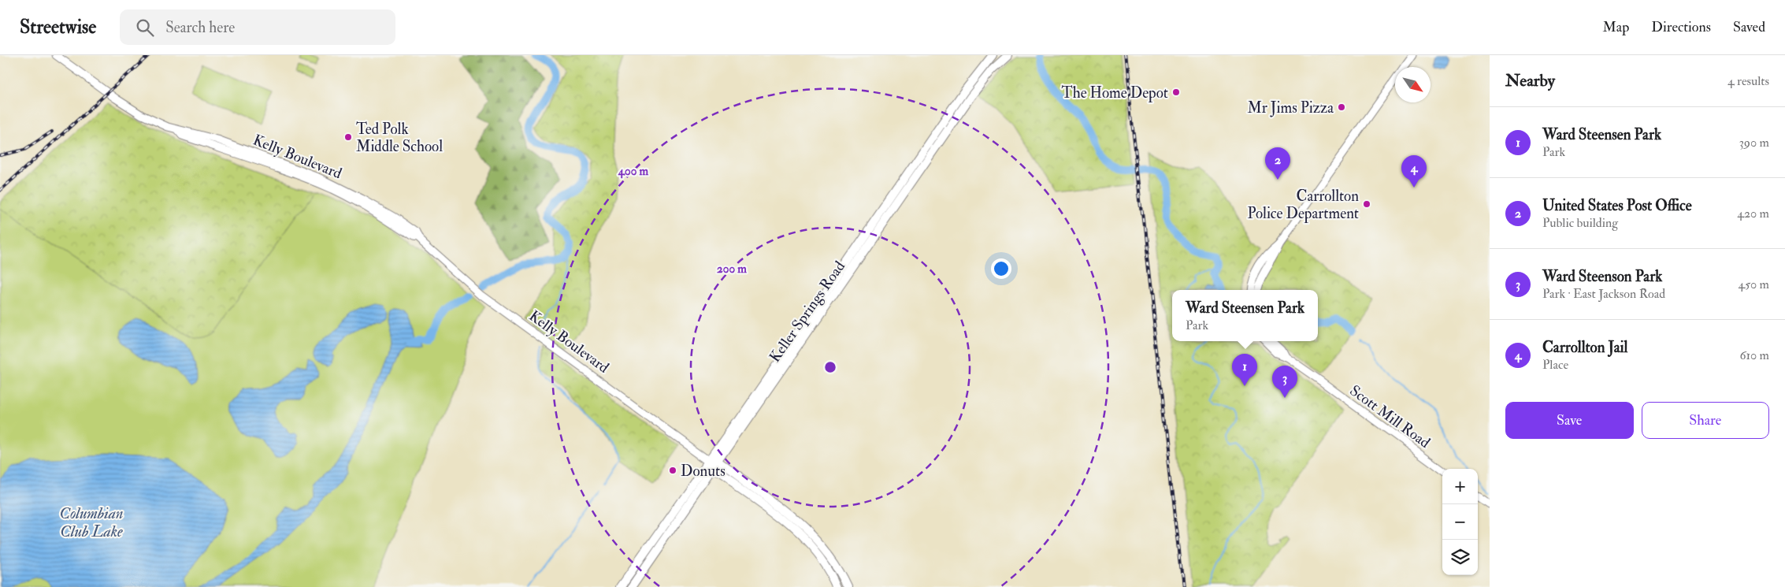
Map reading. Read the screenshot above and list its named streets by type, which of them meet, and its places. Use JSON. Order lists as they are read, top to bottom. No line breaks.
{"streets":{"main road":["Kelly Boulevard","Keller Springs Road"],"street":["Scott Mill Road"]},"crossings":[["Kelly Boulevard","Keller Springs Road"]],"water":["Columbian Club Lake"],"places":["The Home Depot","Mr Jims Pizza","Ted Polk Middle School","Carrollton Police Department","Donuts"],"north":"bottom right","page":{"header":"Streetwise","search":"Search here","nav":["Map","Directions","Saved"],"heading":["Nearby","4 results"],"list":[{"mark":"1","name":"Ward Steensen Park","note":"Park","value":"390 m"},{"mark":"2","name":"United States Post Office","note":"Public building","value":"420 m"},{"mark":"3","name":"Ward Steenson Park","note":"Park · East Jackson Road","value":"450 m"},{"mark":"4","name":"Carrollton Jail","note":"Place","value":"610 m"}],"pins":["2","4","1","3"],"popup":["Ward Steensen Park","Park"],"buttons":["Save","Share"],"map_buttons":["+","−"]},"rings":["400 m","200 m"]}
